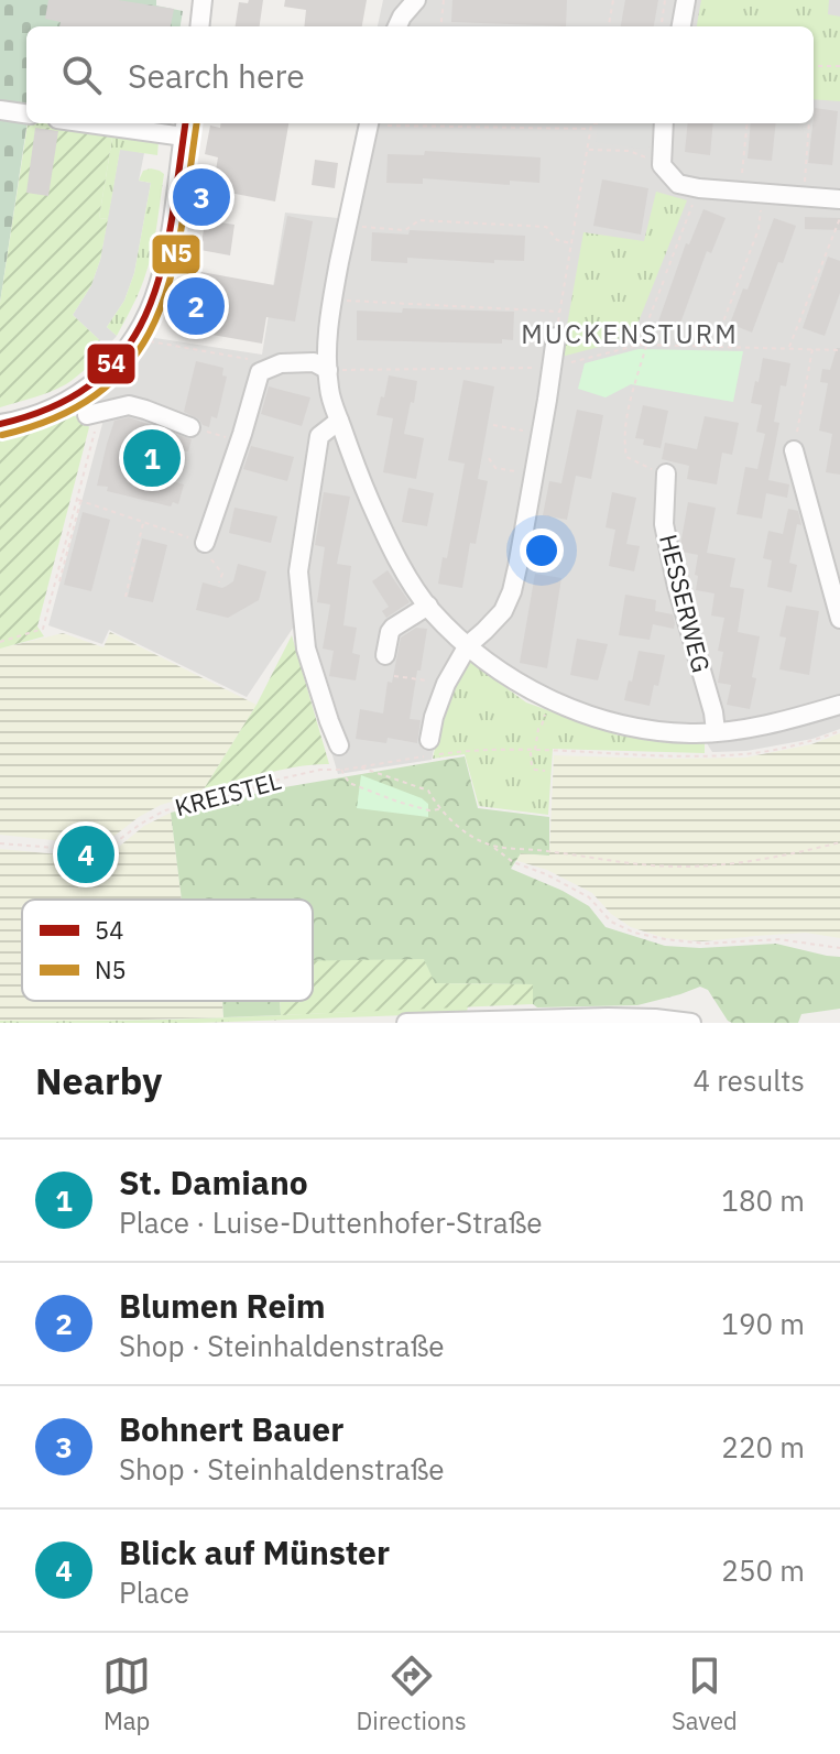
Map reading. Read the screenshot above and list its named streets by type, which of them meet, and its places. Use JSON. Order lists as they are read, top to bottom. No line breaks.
{"streets":{"street":["HESSERWEG"],"path":["KREISTEL"]},"districts":["MUCKENSTURM"],"lines":["transit line 54","transit line N5"],"legend":["54","N5"],"page":{"search":"Search here","pins":["3","2","1","4"],"heading":["Nearby","4 results"],"list":[{"mark":"1","name":"St. Damiano","note":"Place · Luise-Duttenhofer-Straße","value":"180 m"},{"mark":"2","name":"Blumen Reim","note":"Shop · Steinhaldenstraße","value":"190 m"},{"mark":"3","name":"Bohnert Bauer","note":"Shop · Steinhaldenstraße","value":"220 m"},{"mark":"4","name":"Blick auf Münster","note":"Place","value":"250 m"}],"nav":["Map","Directions","Saved"]}}
